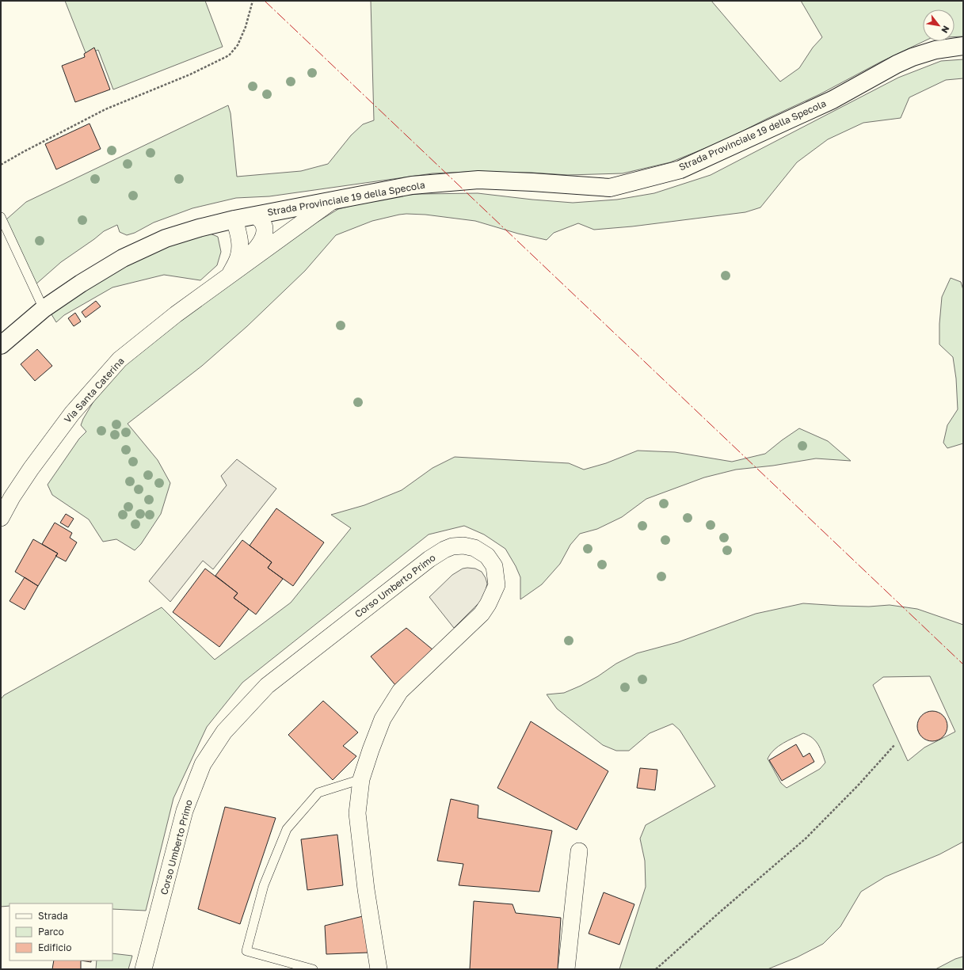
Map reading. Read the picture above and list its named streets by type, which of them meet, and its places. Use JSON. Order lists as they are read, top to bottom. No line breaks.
{"streets":{"main road":["Strada Provinciale 19 della Specola"],"street":["Via Santa Caterina","Corso Umberto Primo"]},"crossings":[["Strada Provinciale 19 della Specola","Via Santa Caterina"]],"legend":["Strada","Parco","Edificio"],"north":"bottom right"}
